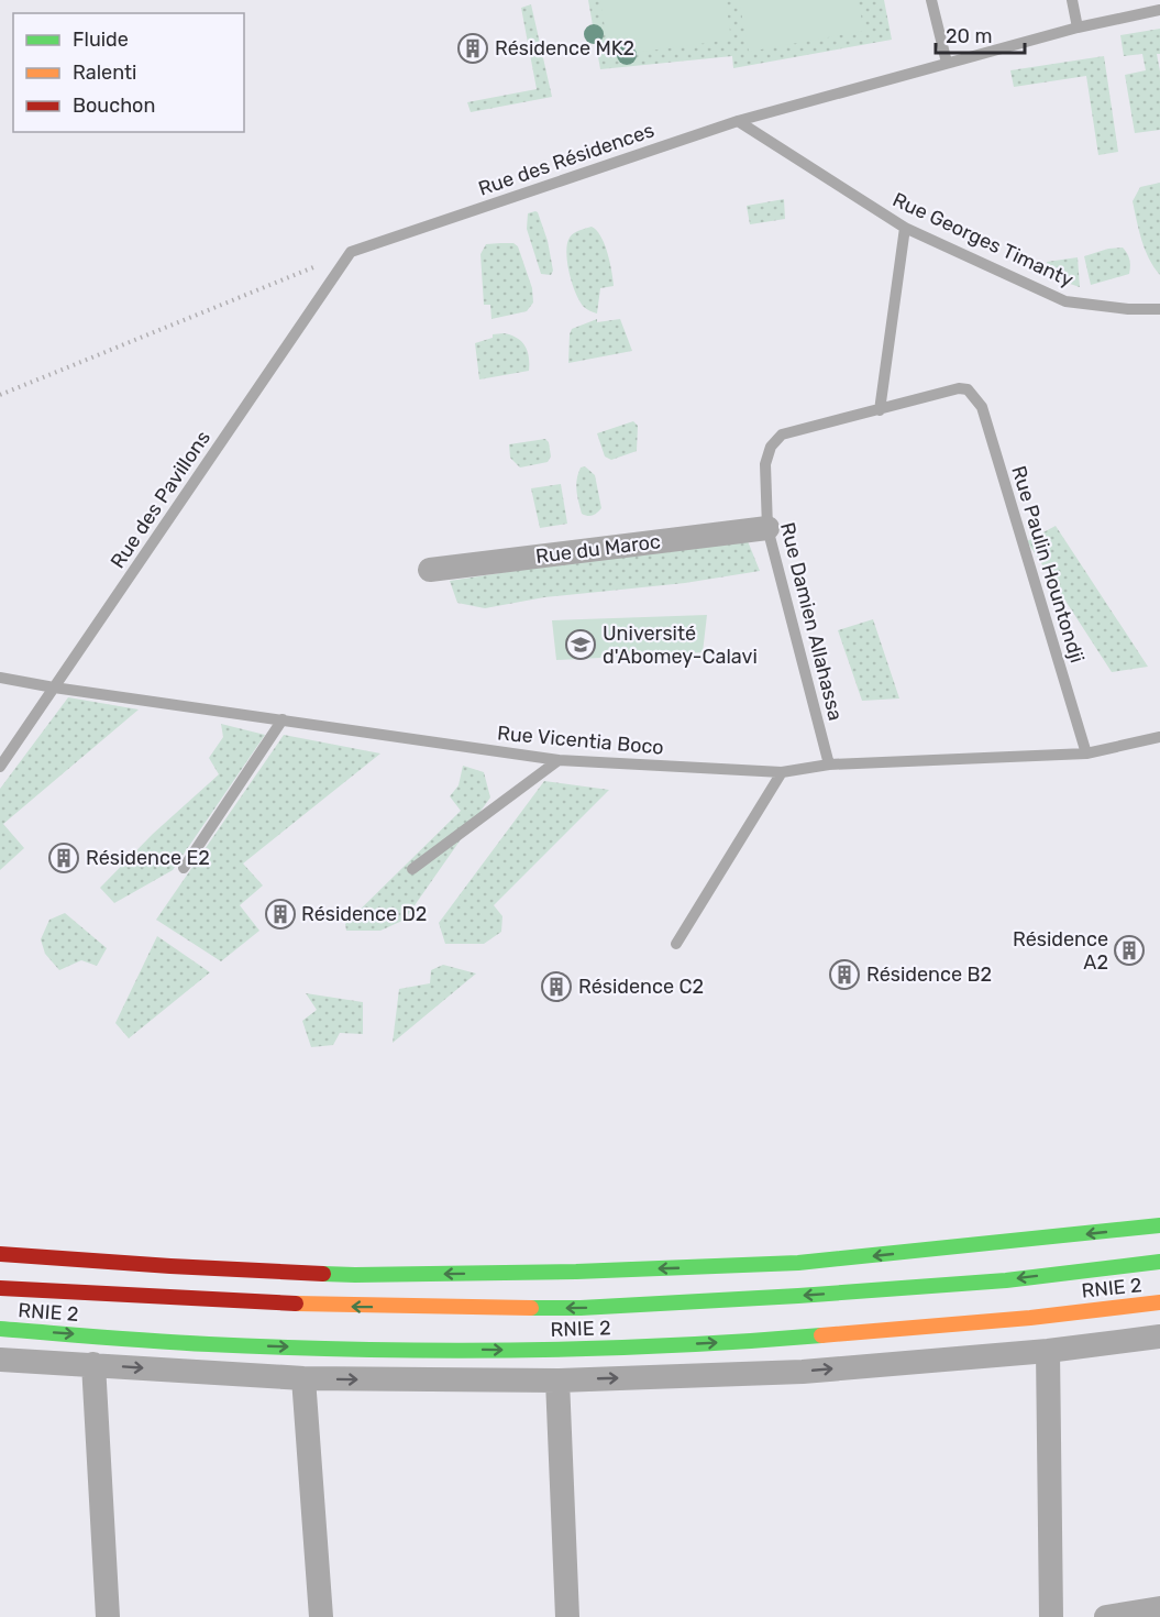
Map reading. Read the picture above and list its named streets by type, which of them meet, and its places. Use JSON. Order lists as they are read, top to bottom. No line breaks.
{"streets":{"main road":["RNIE 2"],"street":["Rue du Maroc"],"lane":["Rue des Résidences","Rue Georges Timanty","Rue des Pavillons","Rue Paulin Hountondji","Rue Damien Allahassa","Rue Vicentia Boco"]},"crossings":[["Rue des Résidences","Rue Georges Timanty"],["Rue des Résidences","Rue des Pavillons"],["Rue des Pavillons","Rue Vicentia Boco"],["Rue du Maroc","Rue Damien Allahassa"],["Rue Paulin Hountondji","Rue Damien Allahassa"],["Rue Paulin Hountondji","Rue Vicentia Boco"],["Rue Damien Allahassa","Rue Vicentia Boco"]],"places":{"building":["Résidence MK2","Résidence E2","Résidence D2","Résidence A2","Résidence B2","Résidence C2"],"school or university":["Université d'Abomey-Calavi"]},"legend":["Fluide","Ralenti","Bouchon"],"scale_bar":"20 m"}
